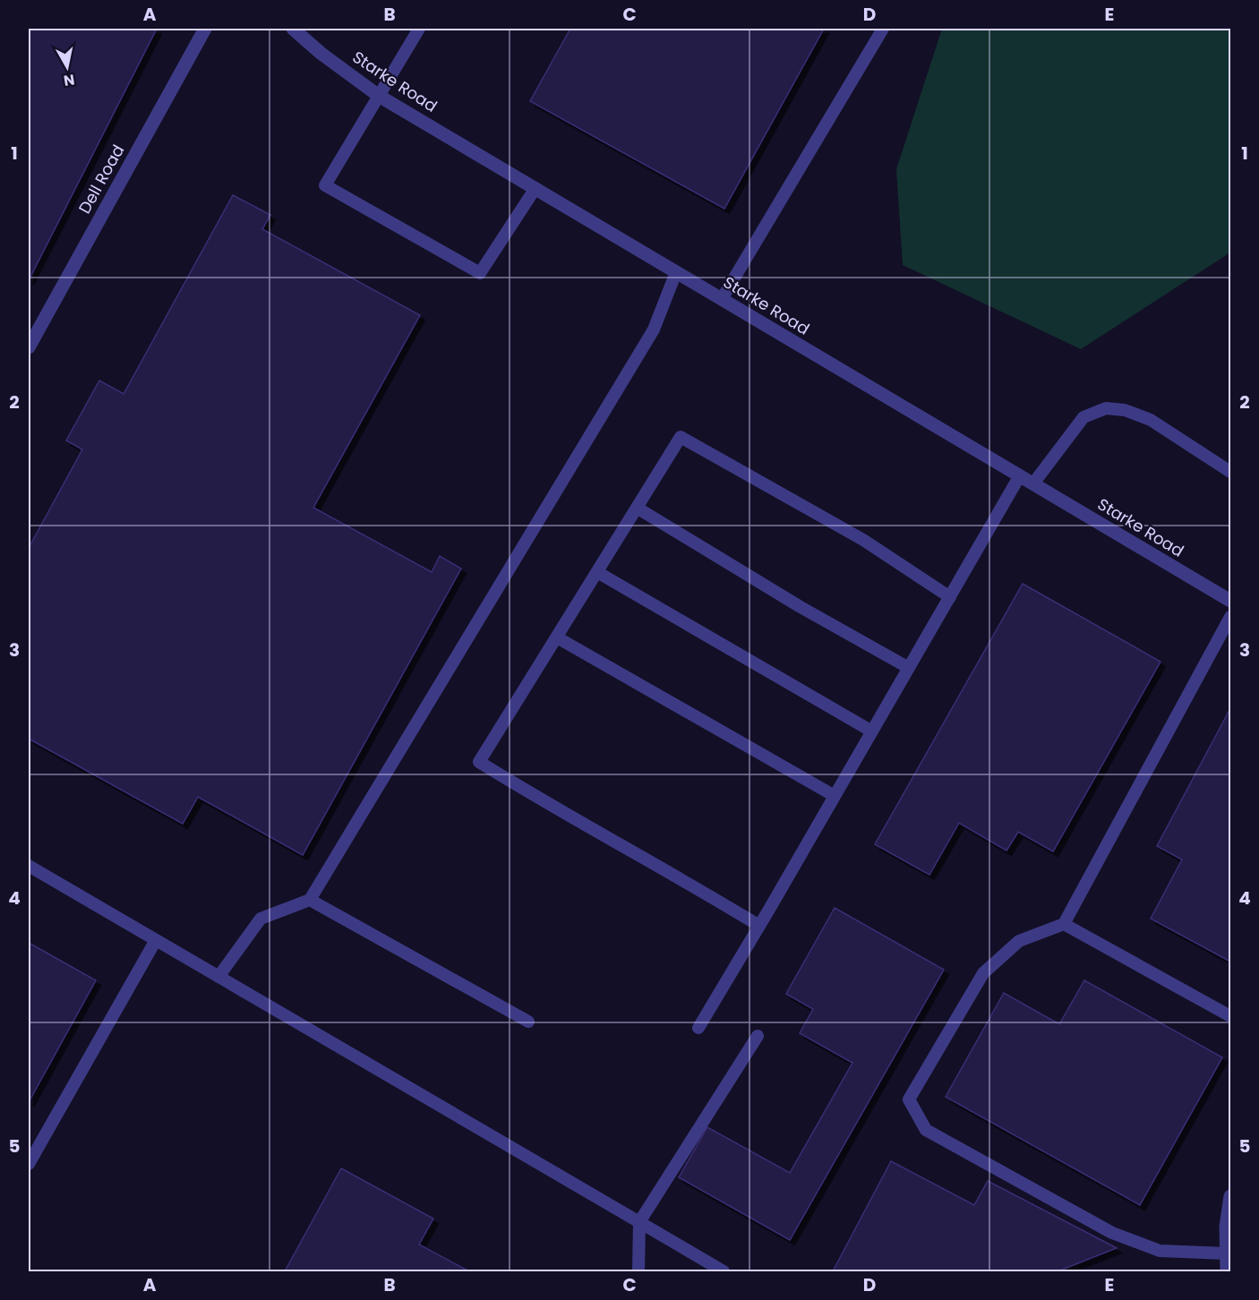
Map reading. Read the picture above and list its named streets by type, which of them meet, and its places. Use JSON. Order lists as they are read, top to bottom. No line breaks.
{"streets":{"street":["Starke Road","Dell Road"]},"north":"bottom","grid":{"columns":["A","B","C","D","E"],"rows":["1","2","3","4","5"]}}
